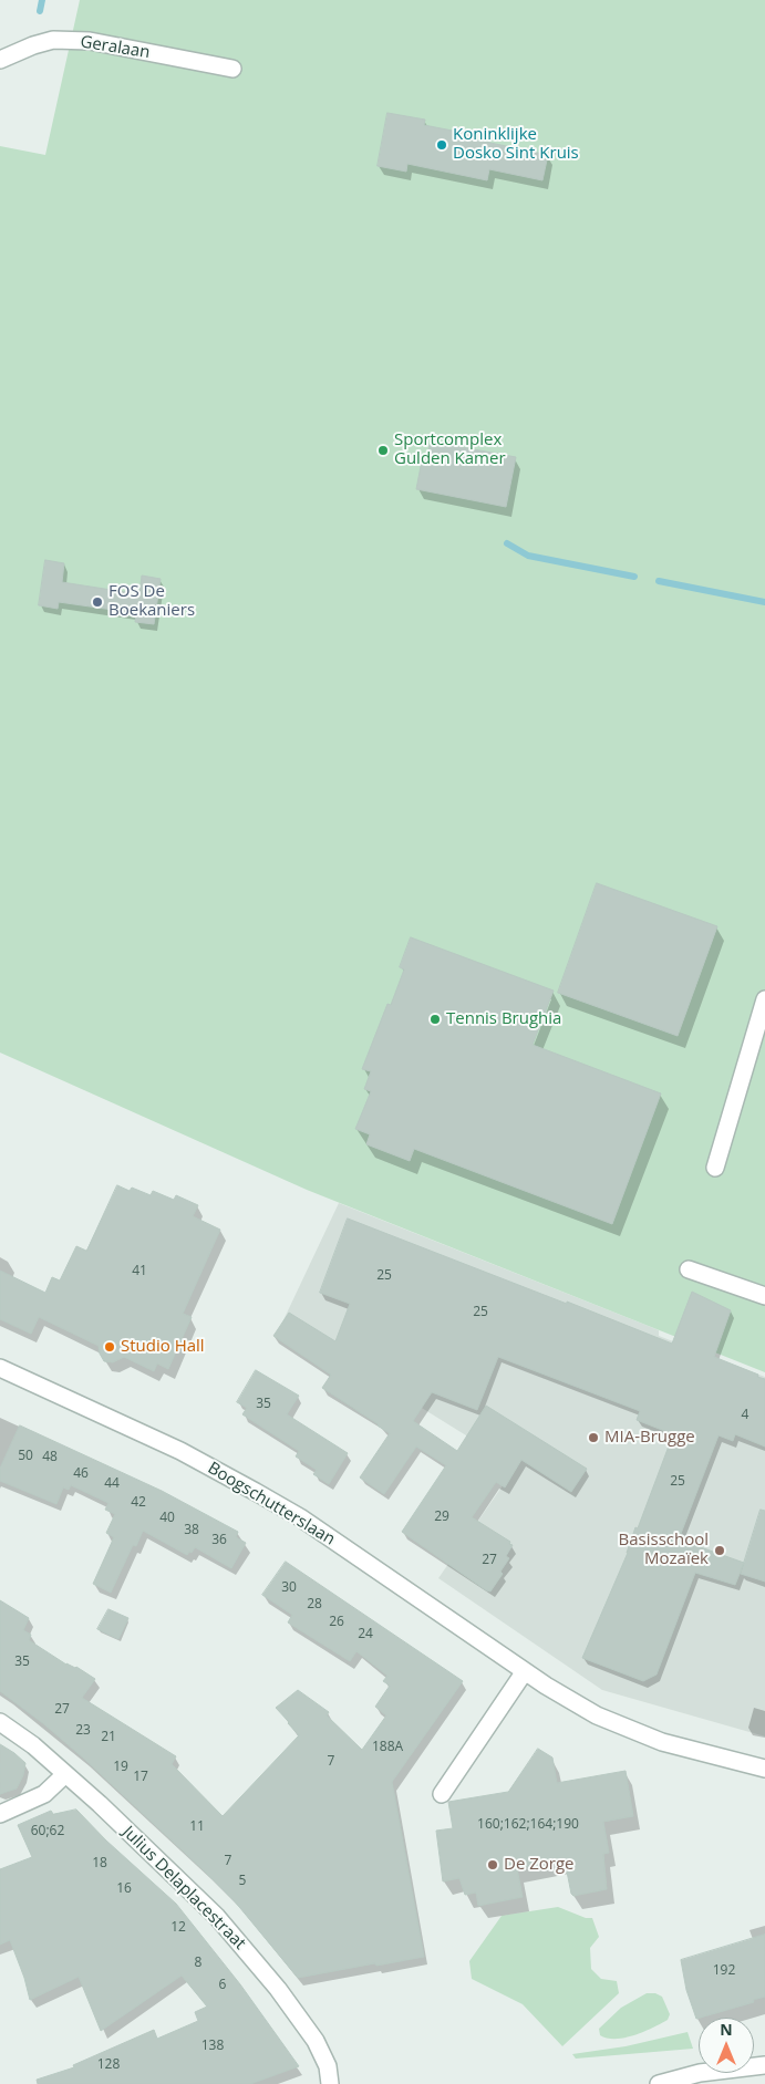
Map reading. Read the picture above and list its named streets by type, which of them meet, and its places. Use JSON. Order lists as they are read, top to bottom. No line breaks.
{"streets":{"street":["Geralaan","Boogschutterslaan","Julius Delaplacestraat"]},"places":["Koninklijke Dosko Sint Kruis","Sportcomplex Gulden Kamer","FOS De Boekaniers","Tennis Brughia","Studio Hall","MIA-Brugge","Basisschool Mozaïek","De Zorge"],"house_numbers":["41","25","25","35","4","50","48","46","25","44","42","29","40","38","36","27","30","28","26","24","35","27","23","21","188A","7","19","17","160;162;164;190","11","60;62","7","18","5","16","12","8","192","6","138","128"],"north":"top"}
